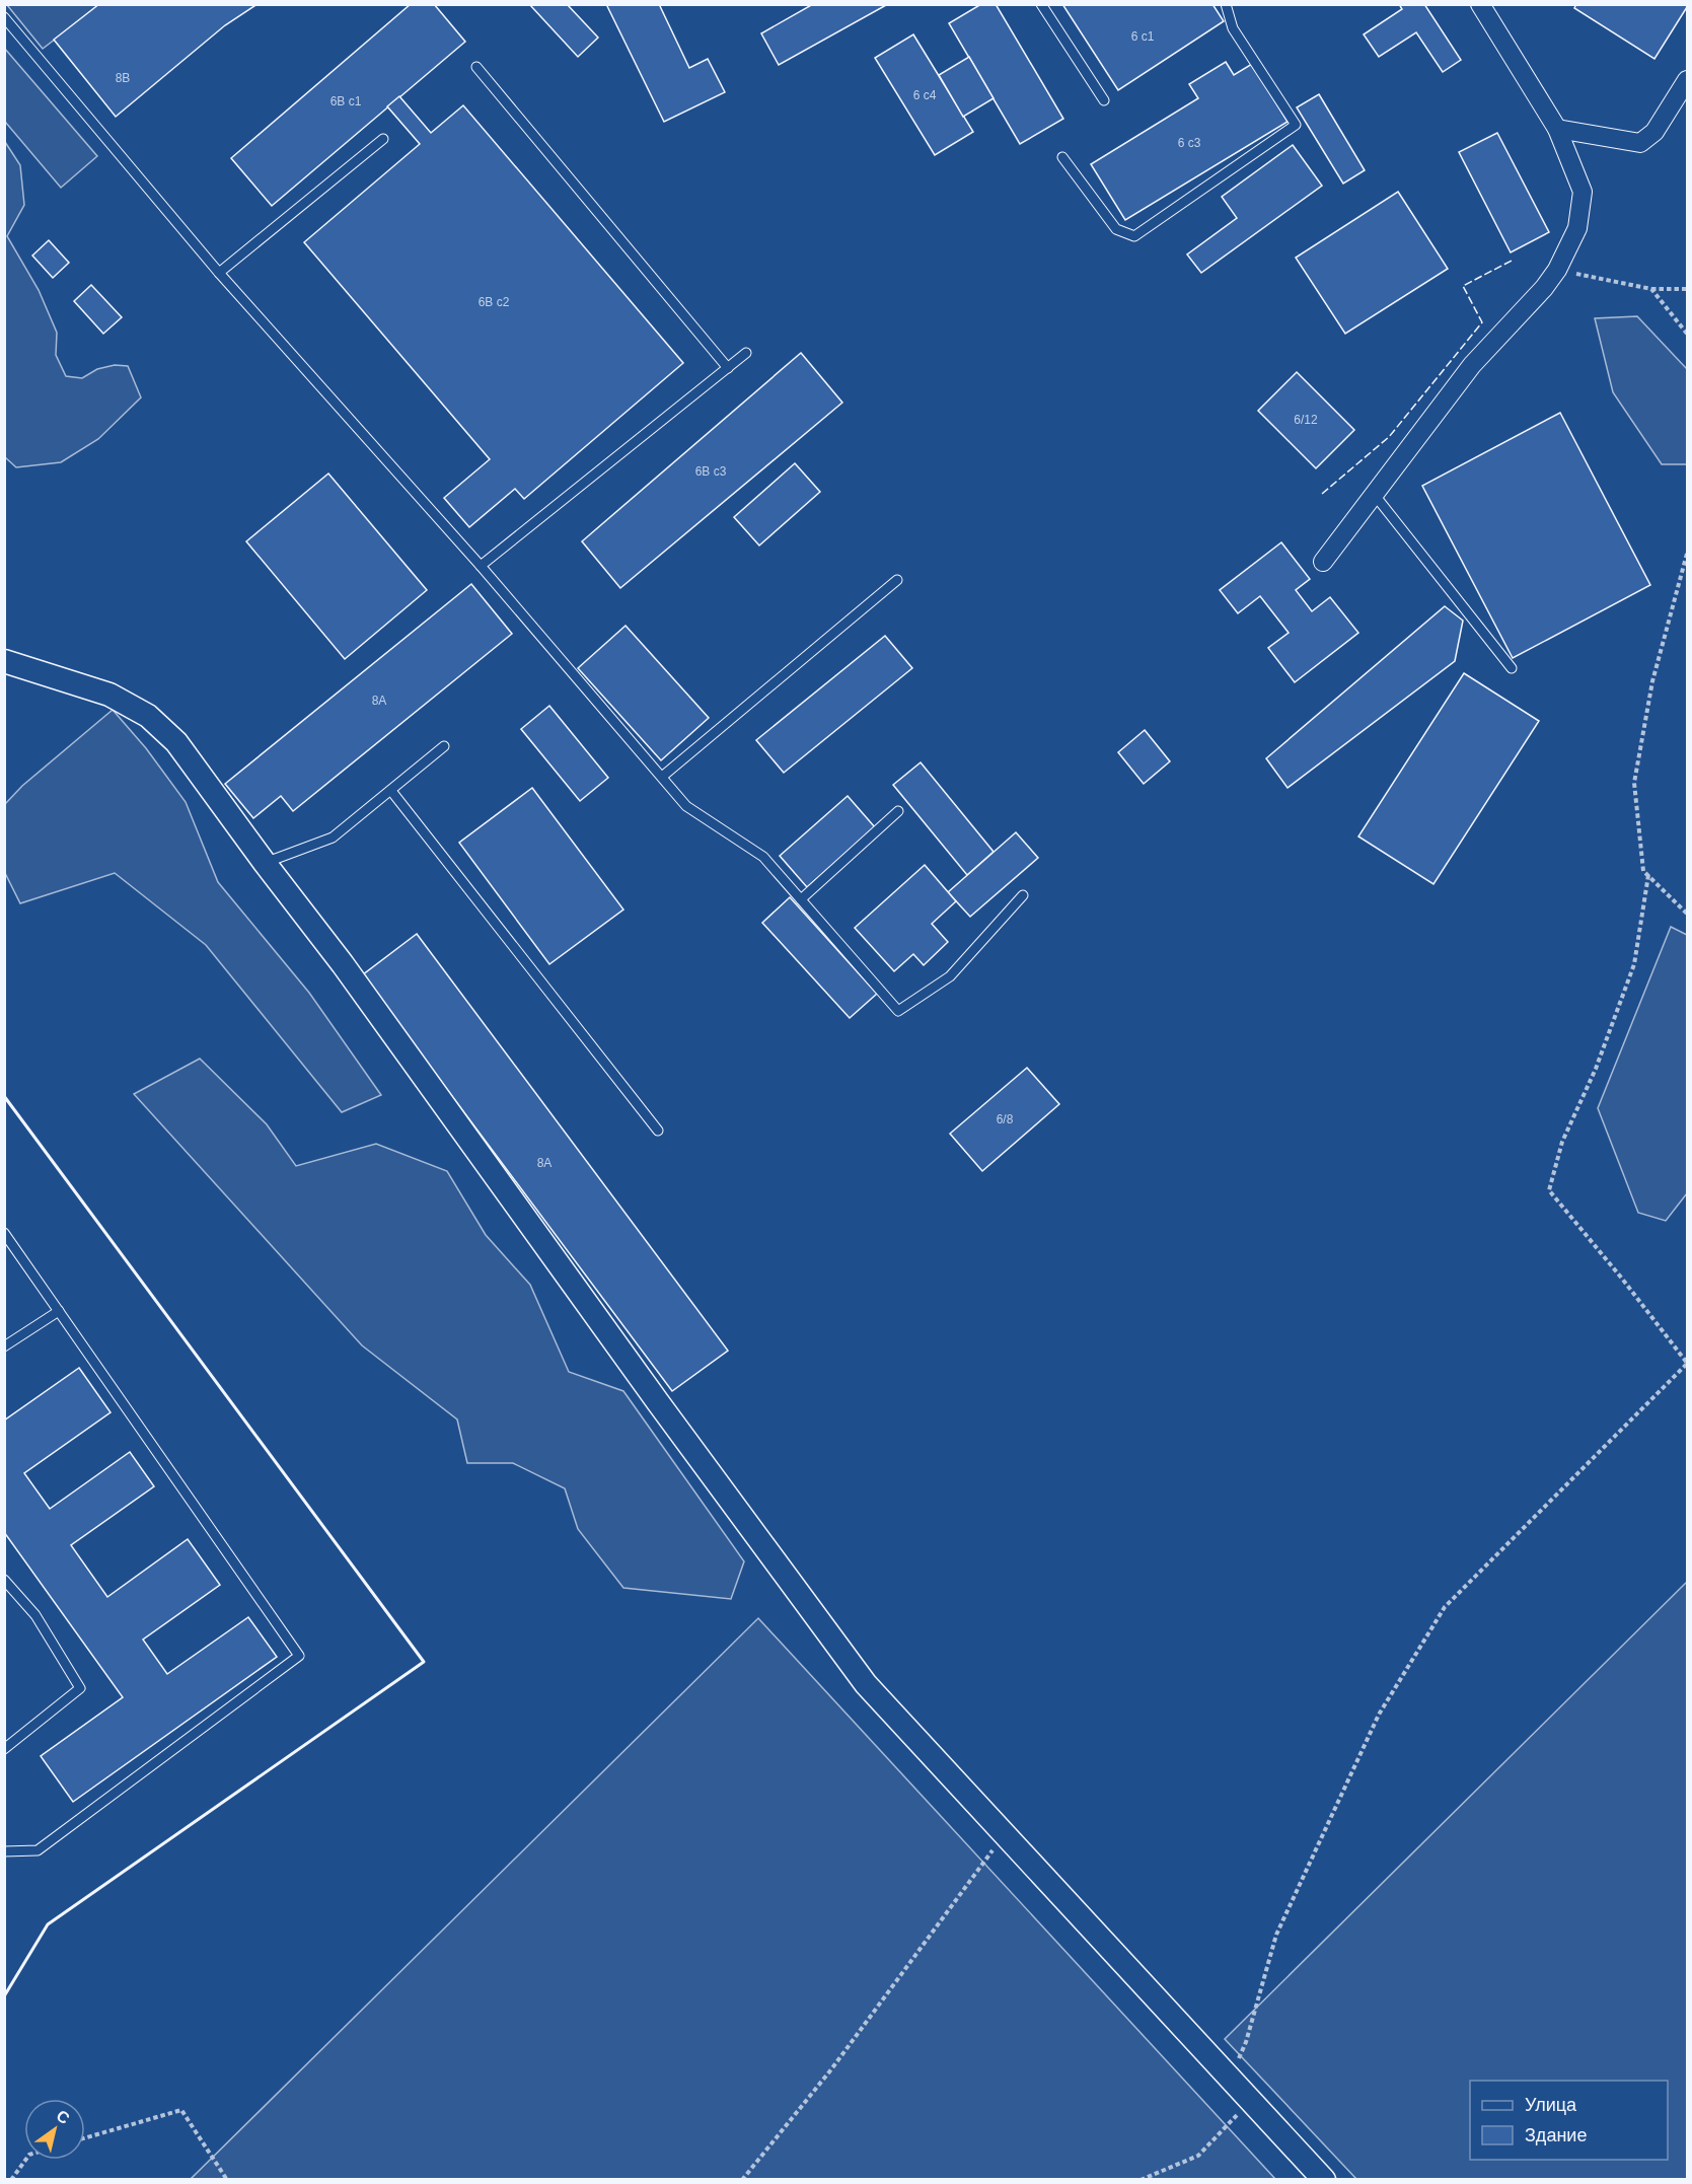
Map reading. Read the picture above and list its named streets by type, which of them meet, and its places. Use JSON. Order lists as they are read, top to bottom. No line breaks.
{"house_numbers":["6 с1","8В","6 с4","6В с1","6 с3","6В с2","6/12","6В с3","8А","6/8","8А"],"legend":["Улица","Здание"],"north":"top right"}
